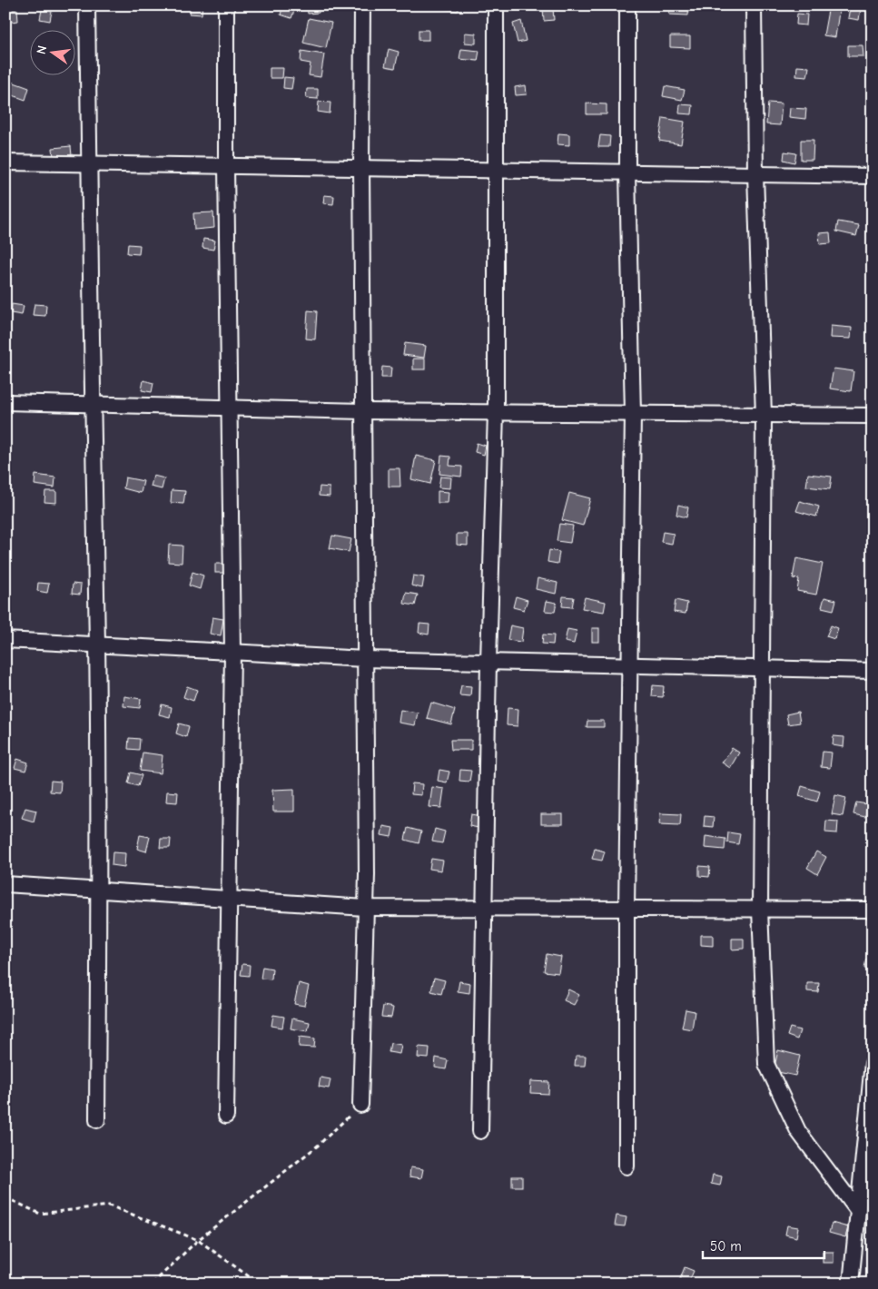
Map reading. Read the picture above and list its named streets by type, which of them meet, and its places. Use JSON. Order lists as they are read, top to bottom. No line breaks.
{"scale_bar":"50 m","north":"left"}
